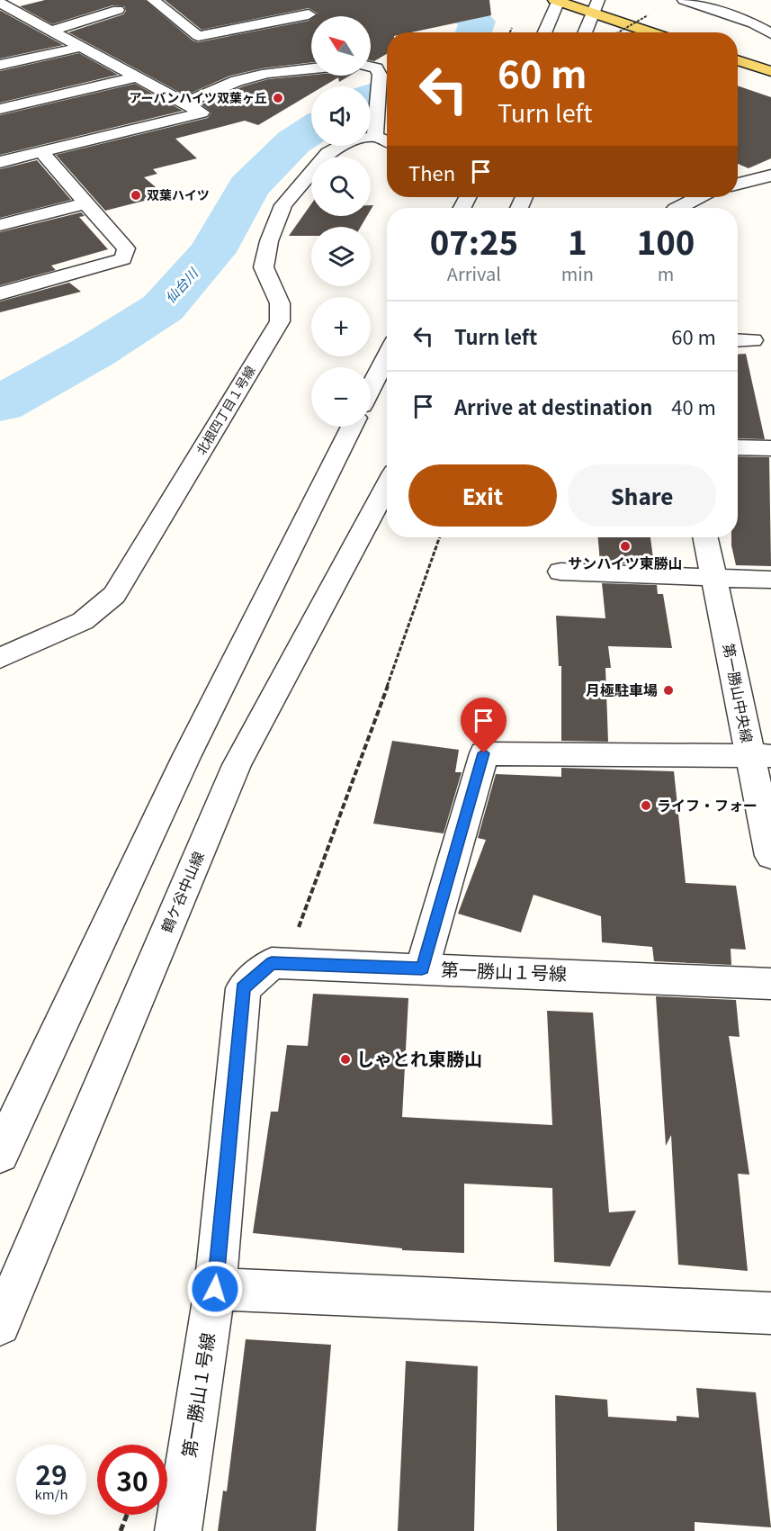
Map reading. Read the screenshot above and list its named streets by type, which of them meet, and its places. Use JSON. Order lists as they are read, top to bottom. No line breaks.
{"streets":{"street":["北根四丁目１号線","第一勝山中央線","鶴ケ谷中山線","第一勝山１号線"]},"water":["仙台川"],"places":["アーバンハイツ双葉ヶ丘","双葉ハイツ","サンハイツ東勝山","月極駐車場","ライフ・フォー","しゃとれ東勝山"],"north":"top left","page":{"map_buttons":["+","−"],"turn":["60 m","Turn left"],"then":"Then","eta":["07:25","Arrival","1","min","100","m"],"list":[{"name":"Turn left","value":"60 m"},{"name":"Arrive at destination","value":"40 m"}],"buttons":["Exit","Share"],"speed":"29 km/h","limit":"30"}}
